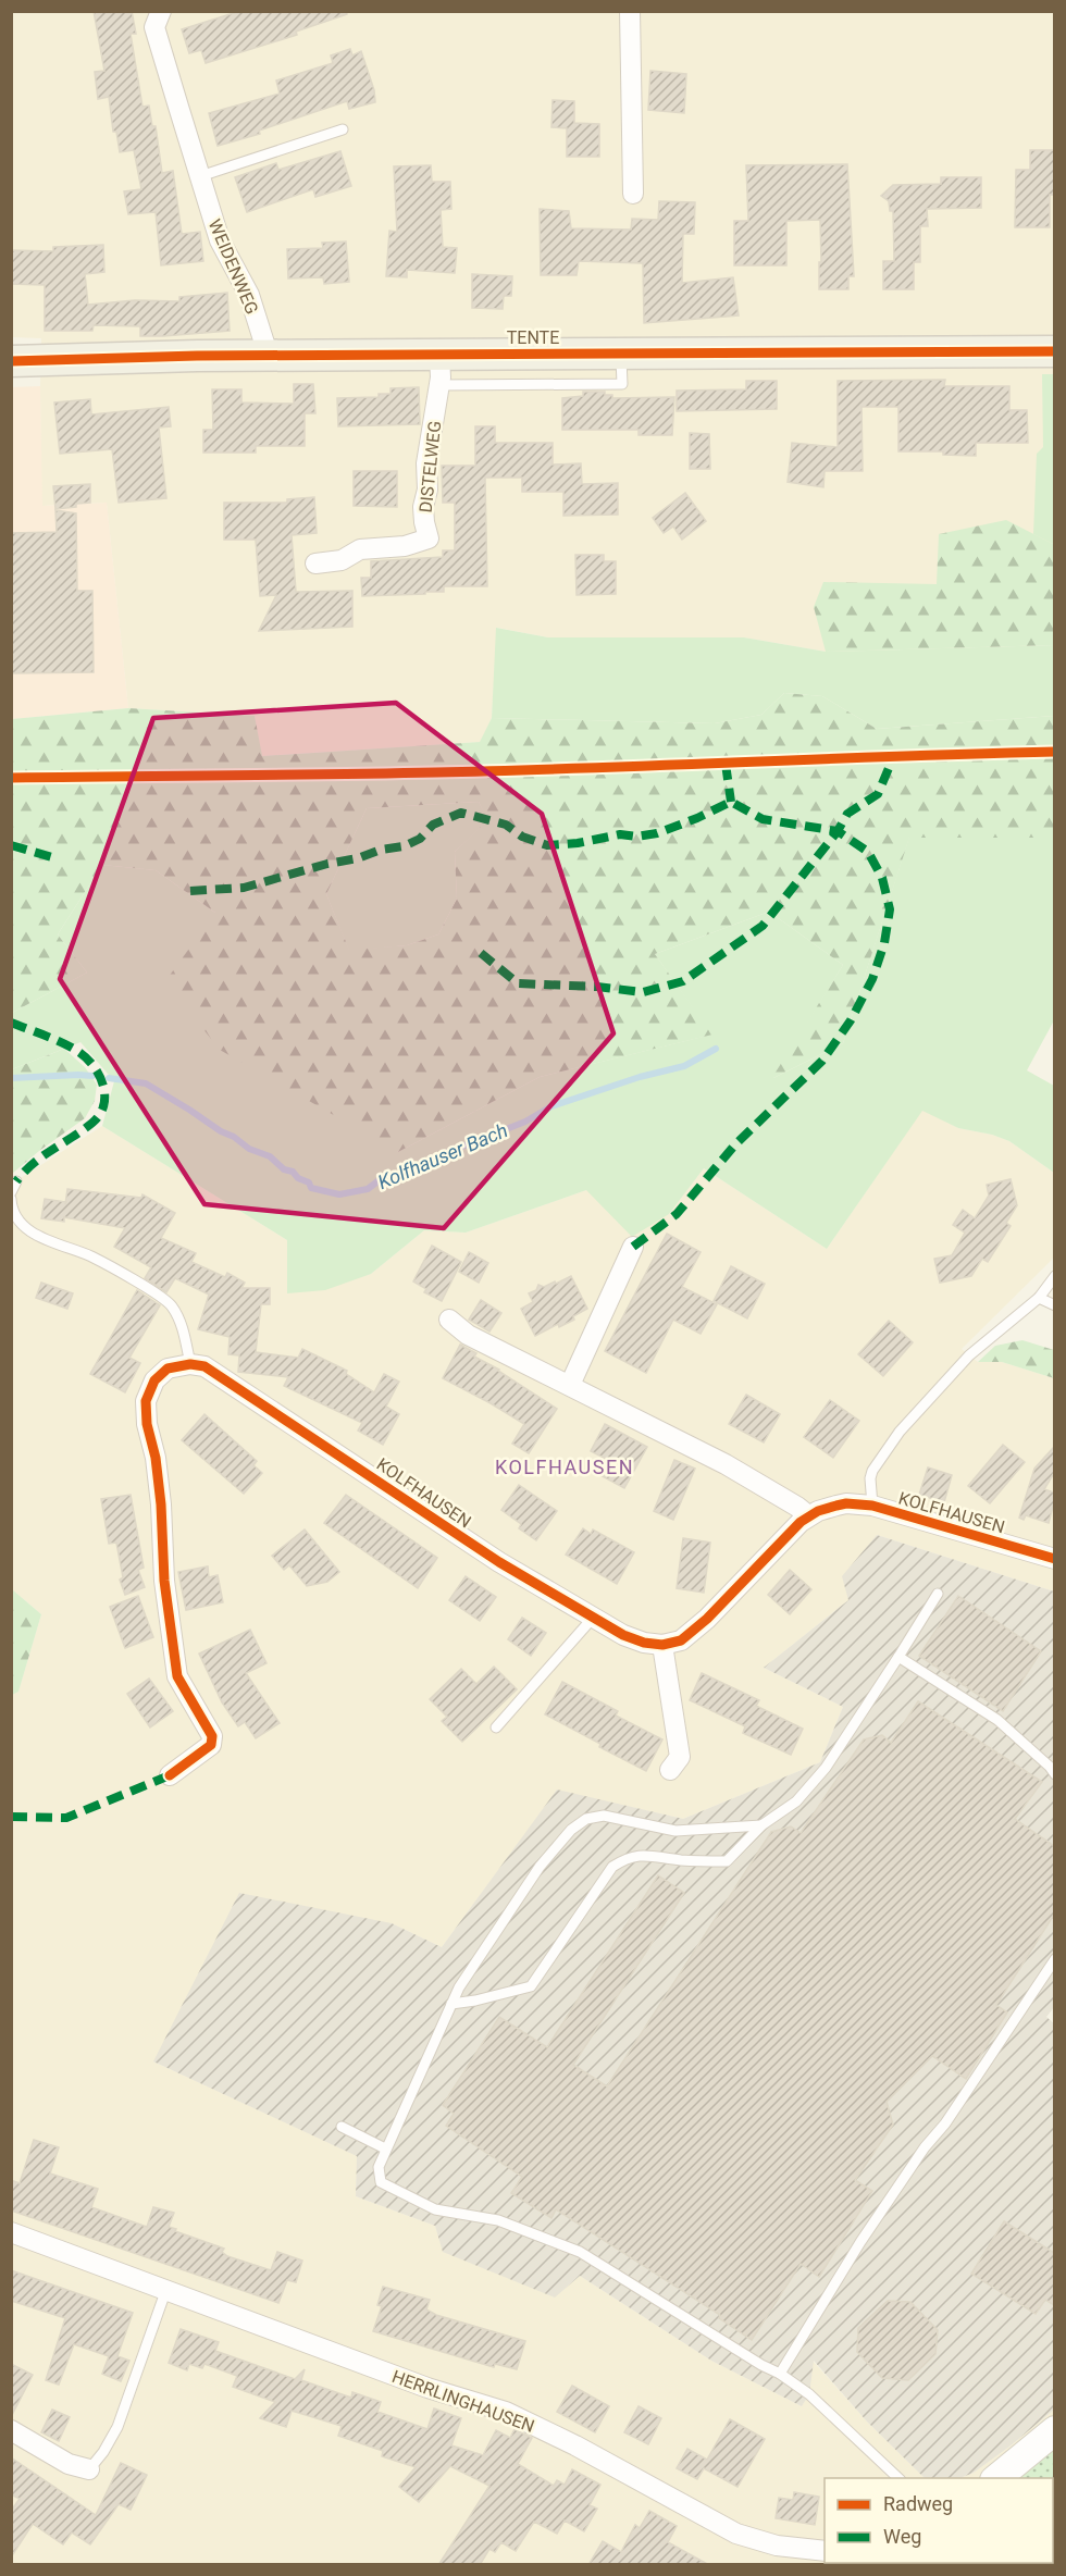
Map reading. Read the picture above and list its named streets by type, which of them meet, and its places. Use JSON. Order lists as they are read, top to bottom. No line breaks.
{"streets":{"main road":["TENTE"],"street":["WEIDENWEG","DISTELWEG","KOLFHAUSEN","HERRLINGHAUSEN"]},"crossings":[["WEIDENWEG","TENTE"],["TENTE","DISTELWEG"]],"districts":["KOLFHAUSEN"],"water":["Kolfhauser Bach"],"legend":["Radweg","Weg"]}
